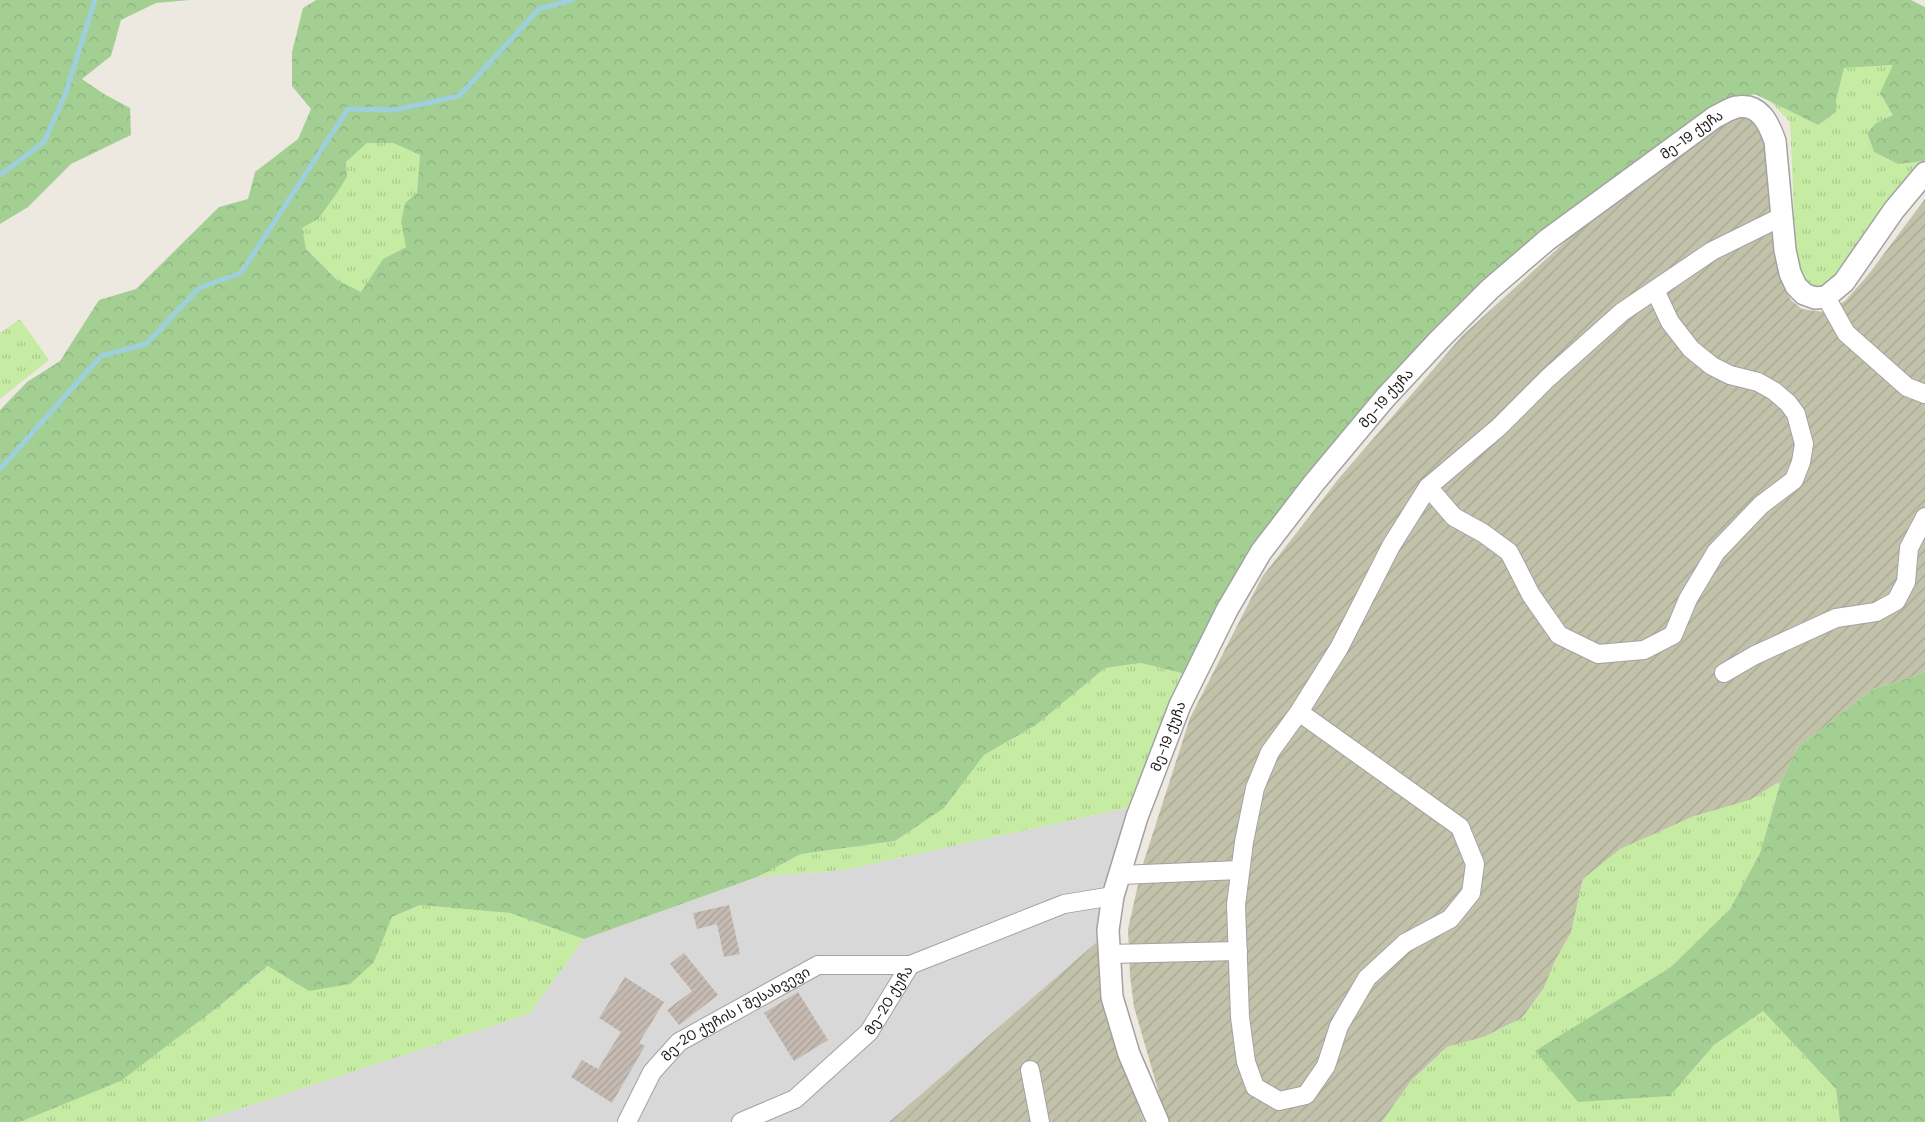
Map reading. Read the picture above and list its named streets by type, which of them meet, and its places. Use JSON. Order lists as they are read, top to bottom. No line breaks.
{"streets":{"street":["მე-19 ქუჩა","მე-20 ქუჩა","მე-20 ქუჩის I შესახვევი"]},"crossings":[["მე-19 ქუჩა","მე-20 ქუჩა"],["მე-20 ქუჩა","მე-20 ქუჩის I შესახვევი"]]}
